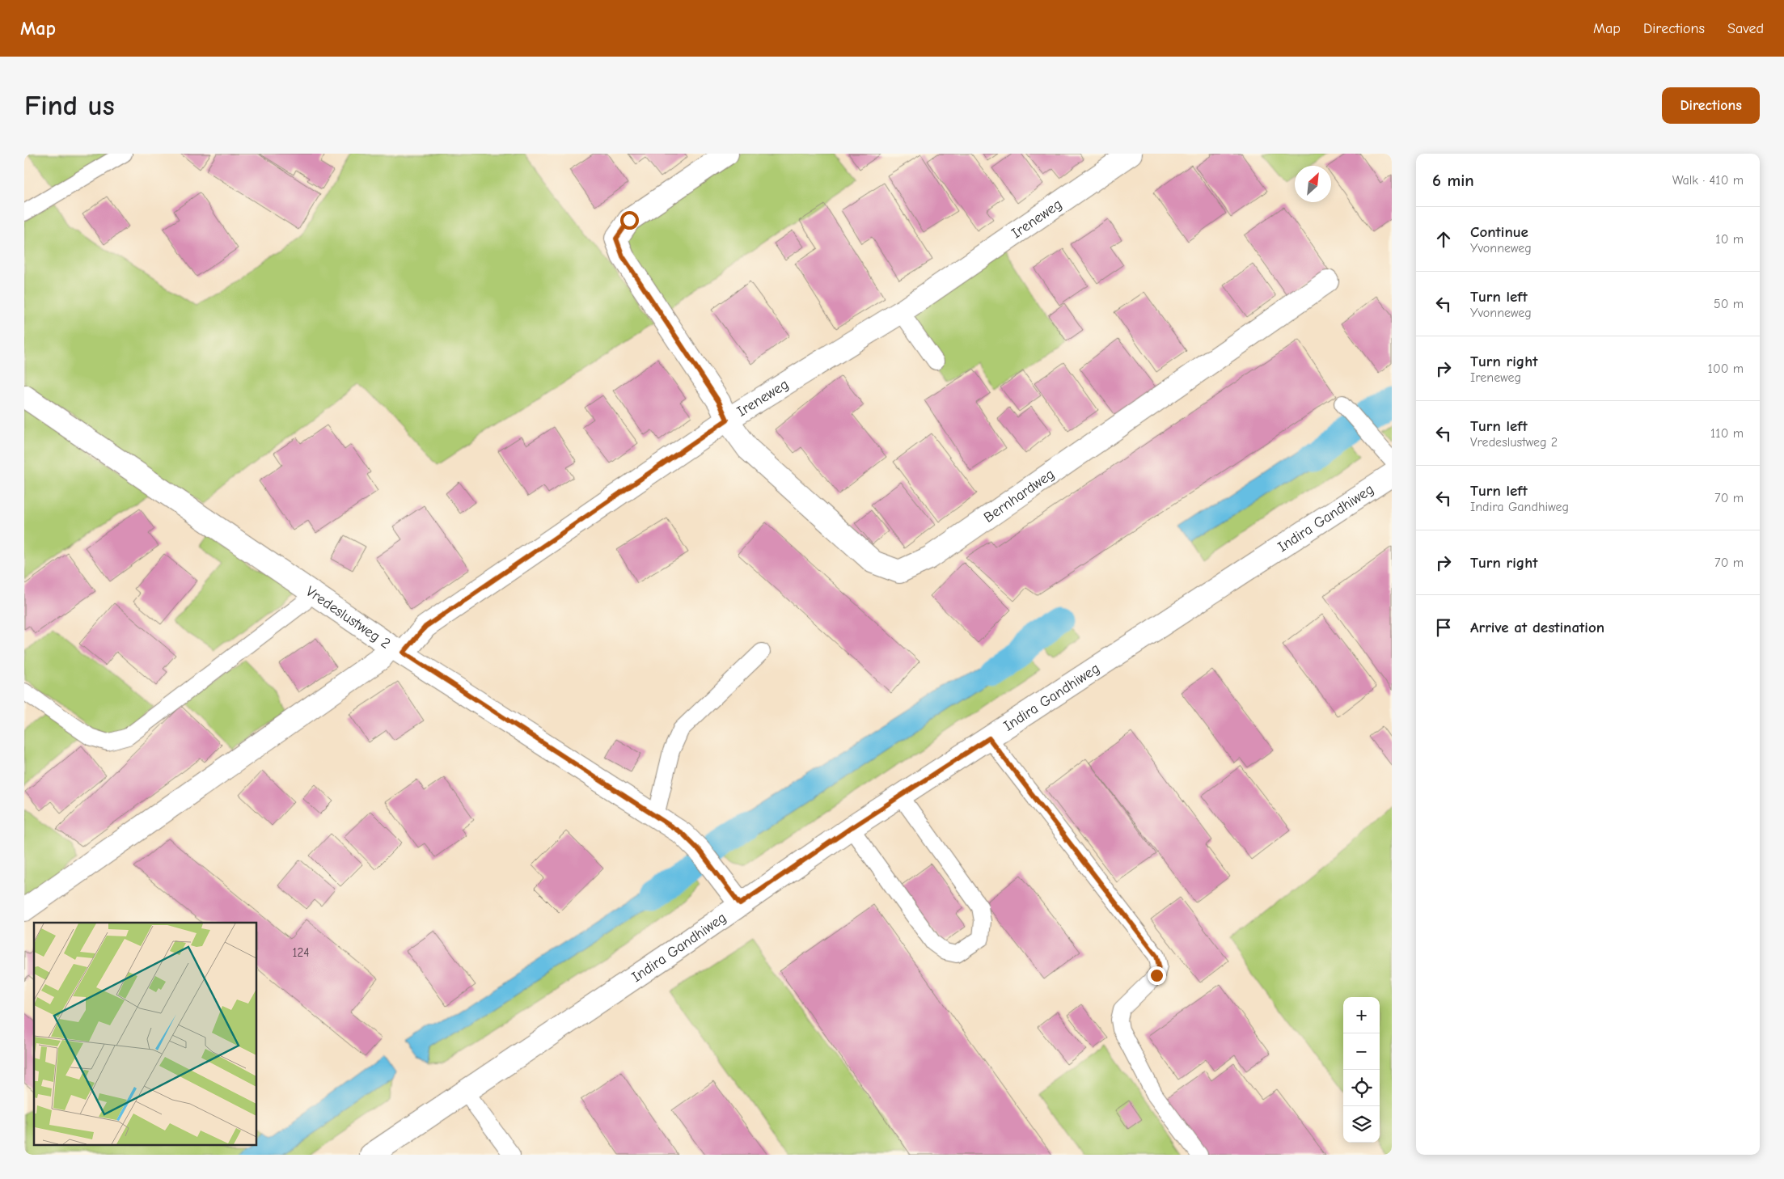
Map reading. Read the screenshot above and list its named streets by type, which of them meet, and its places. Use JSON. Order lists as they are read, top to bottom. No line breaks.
{"streets":{"street":["Ireneweg","Bernhardweg","Indira Gandhiweg","Vredeslustweg 2"]},"crossings":[["Ireneweg","Bernhardweg"],["Ireneweg","Vredeslustweg 2"],["Indira Gandhiweg","Vredeslustweg 2"]],"house_numbers":["124"],"north":"top right","page":{"header":"Map","nav":["Map","Directions","Saved"],"buttons":"Directions","title":"Find us","heading":["6 min","Walk · 410 m"],"list":[["Continue","Yvonneweg","10 m"],["Turn left","Yvonneweg","50 m"],["Turn right","Ireneweg","100 m"],["Turn left","Vredeslustweg 2","110 m"],["Turn left","Indira Gandhiweg","70 m"],["Turn right","70 m"],"Arrive at destination"],"map_buttons":["+","−"]}}
